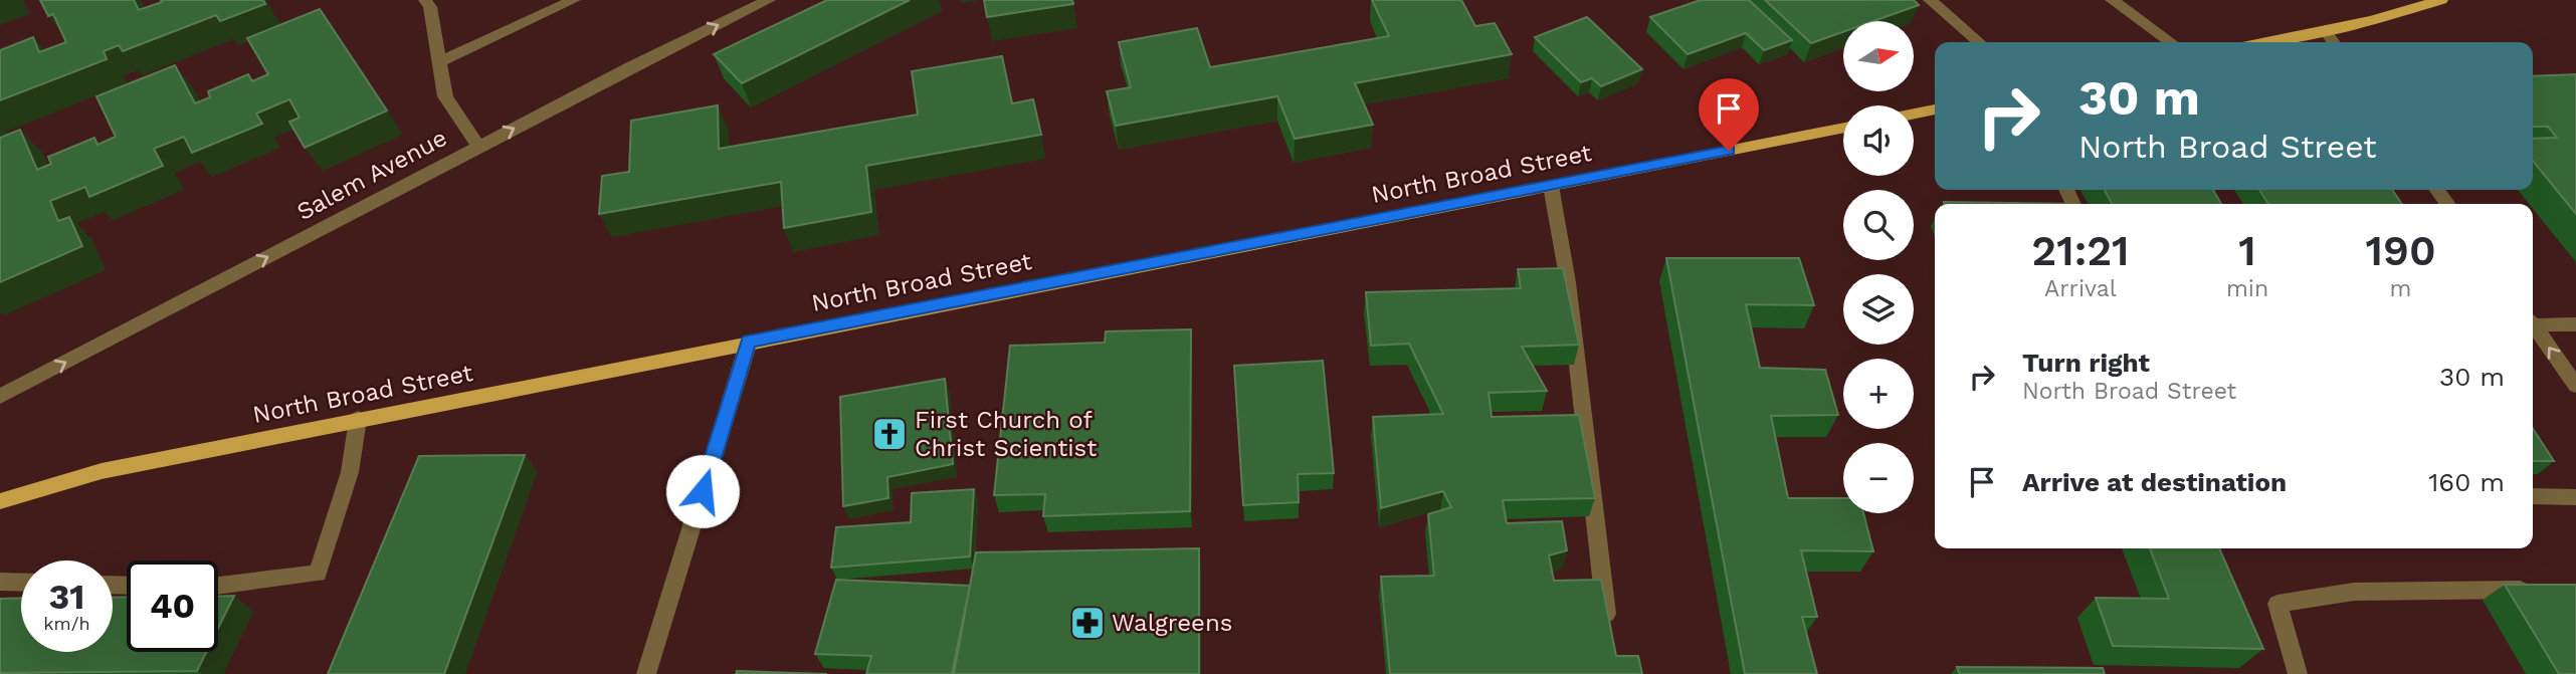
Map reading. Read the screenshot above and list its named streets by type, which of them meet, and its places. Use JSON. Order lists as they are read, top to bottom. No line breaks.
{"streets":{"main road":["North Broad Street"],"street":["Salem Avenue"]},"one_way":["Salem Avenue"],"places":{"church":["First Church of Christ Scientist"],"pharmacy":["Walgreens"]},"north":"right","page":{"map_buttons":["+","−"],"turn":["30 m","North Broad Street"],"eta":["21:21","Arrival","1","min","190","m"],"list":[{"name":"Turn right","note":"North Broad Street","value":"30 m"},{"name":"Arrive at destination","value":"160 m"}],"speed":"31 km/h","limit":"40"}}
